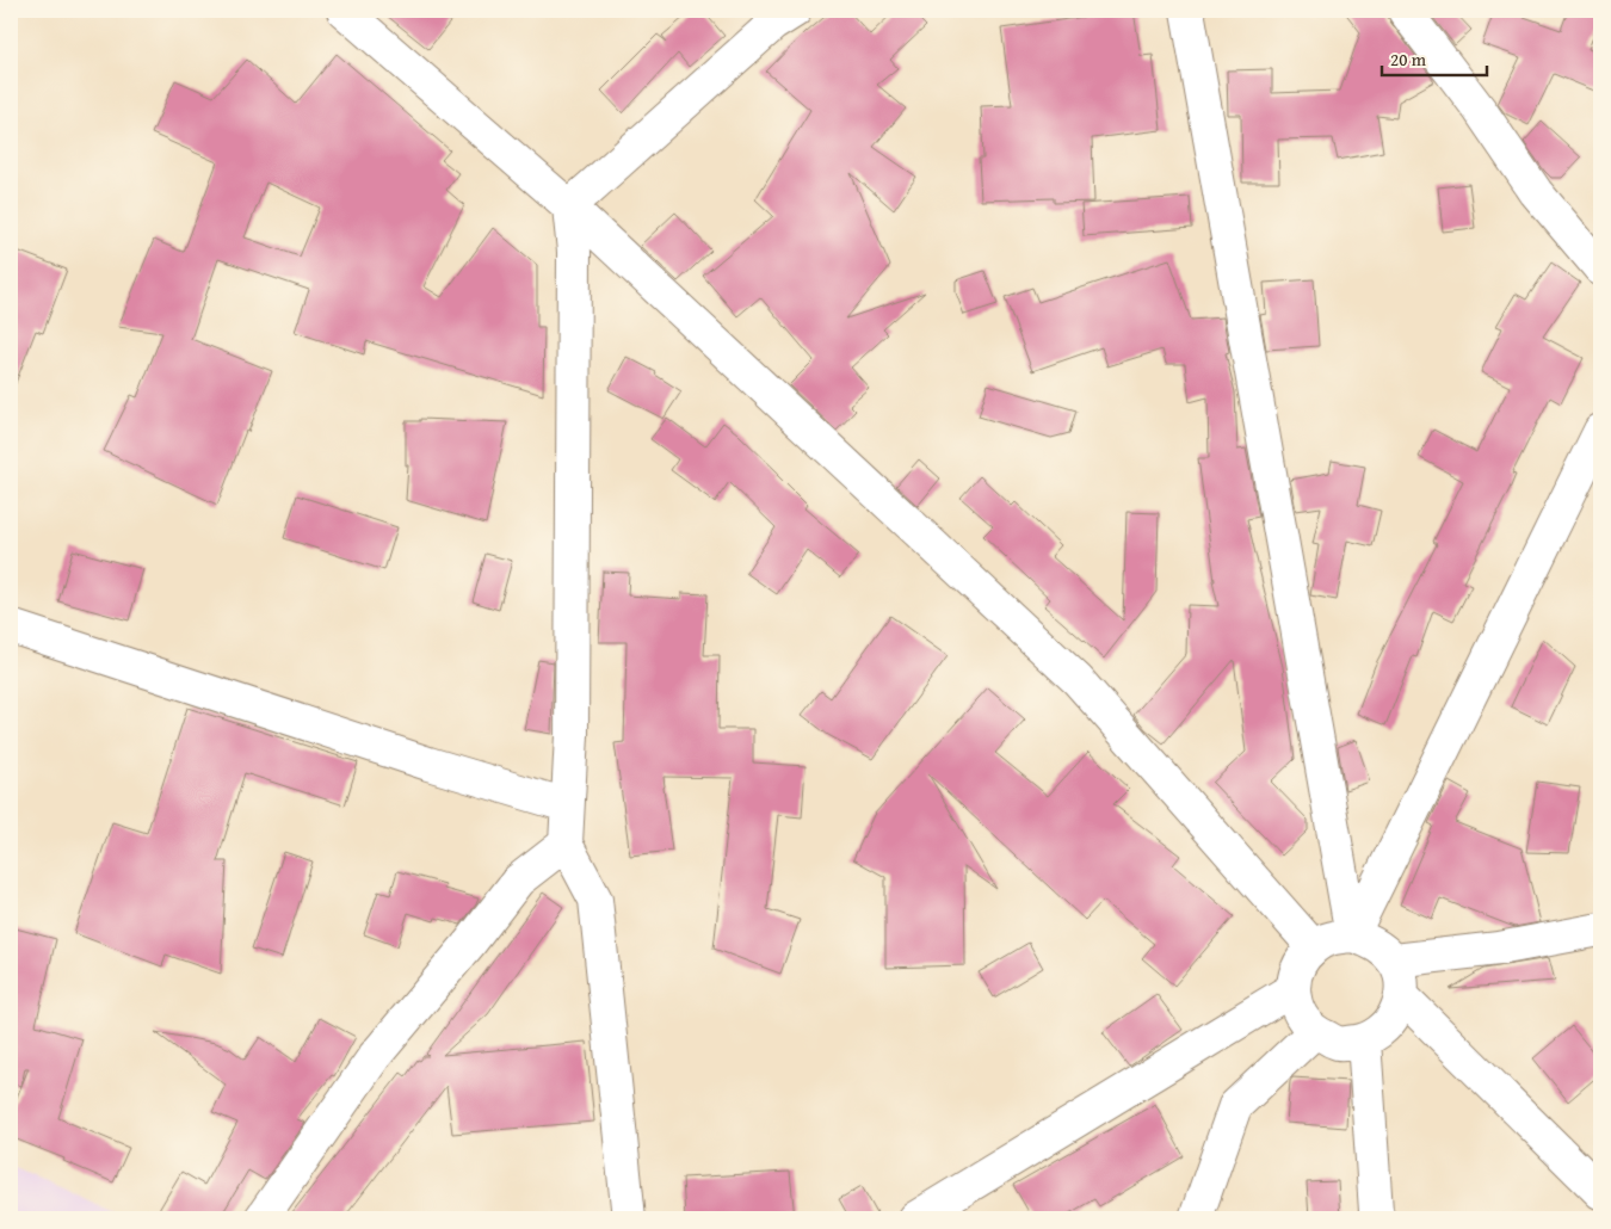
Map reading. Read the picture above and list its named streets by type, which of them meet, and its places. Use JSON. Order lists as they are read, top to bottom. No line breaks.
{"scale_bar":"20 m"}
